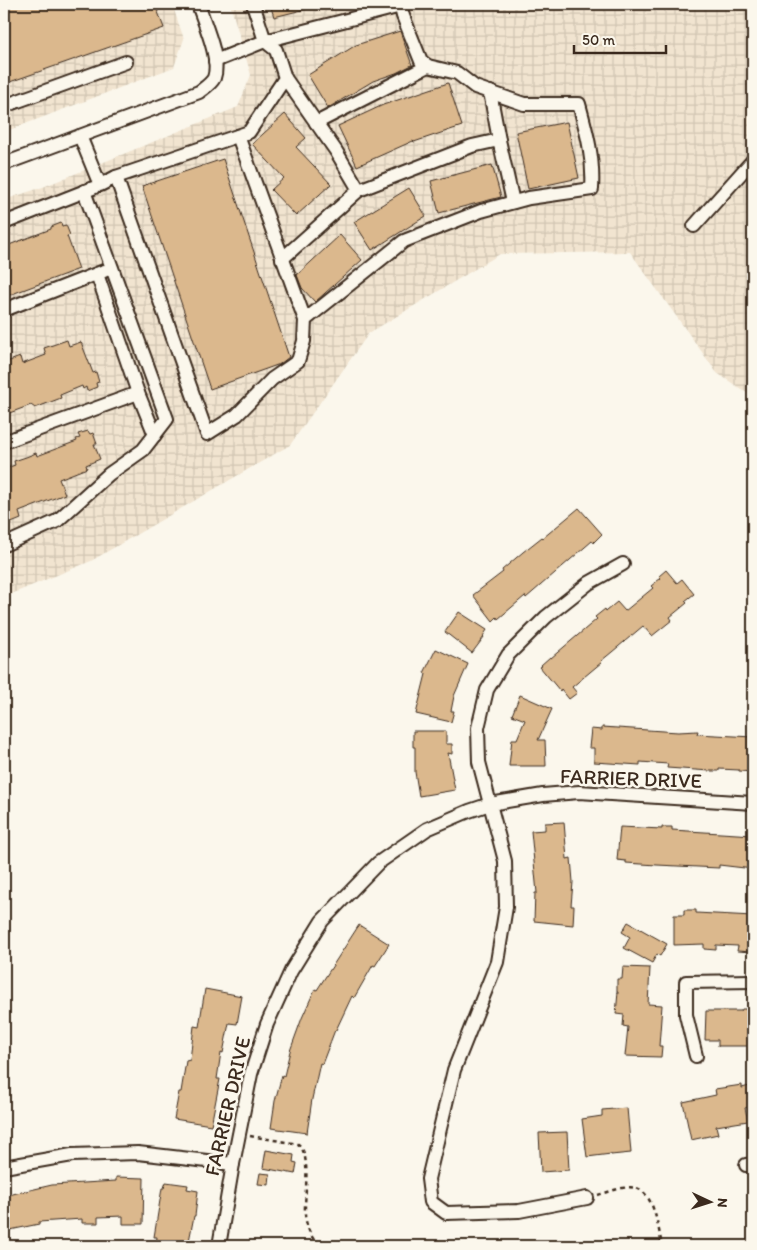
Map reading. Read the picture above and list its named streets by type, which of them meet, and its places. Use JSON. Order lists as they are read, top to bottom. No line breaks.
{"streets":{"street":["FARRIER DRIVE"]},"scale_bar":"50 m","north":"right"}
